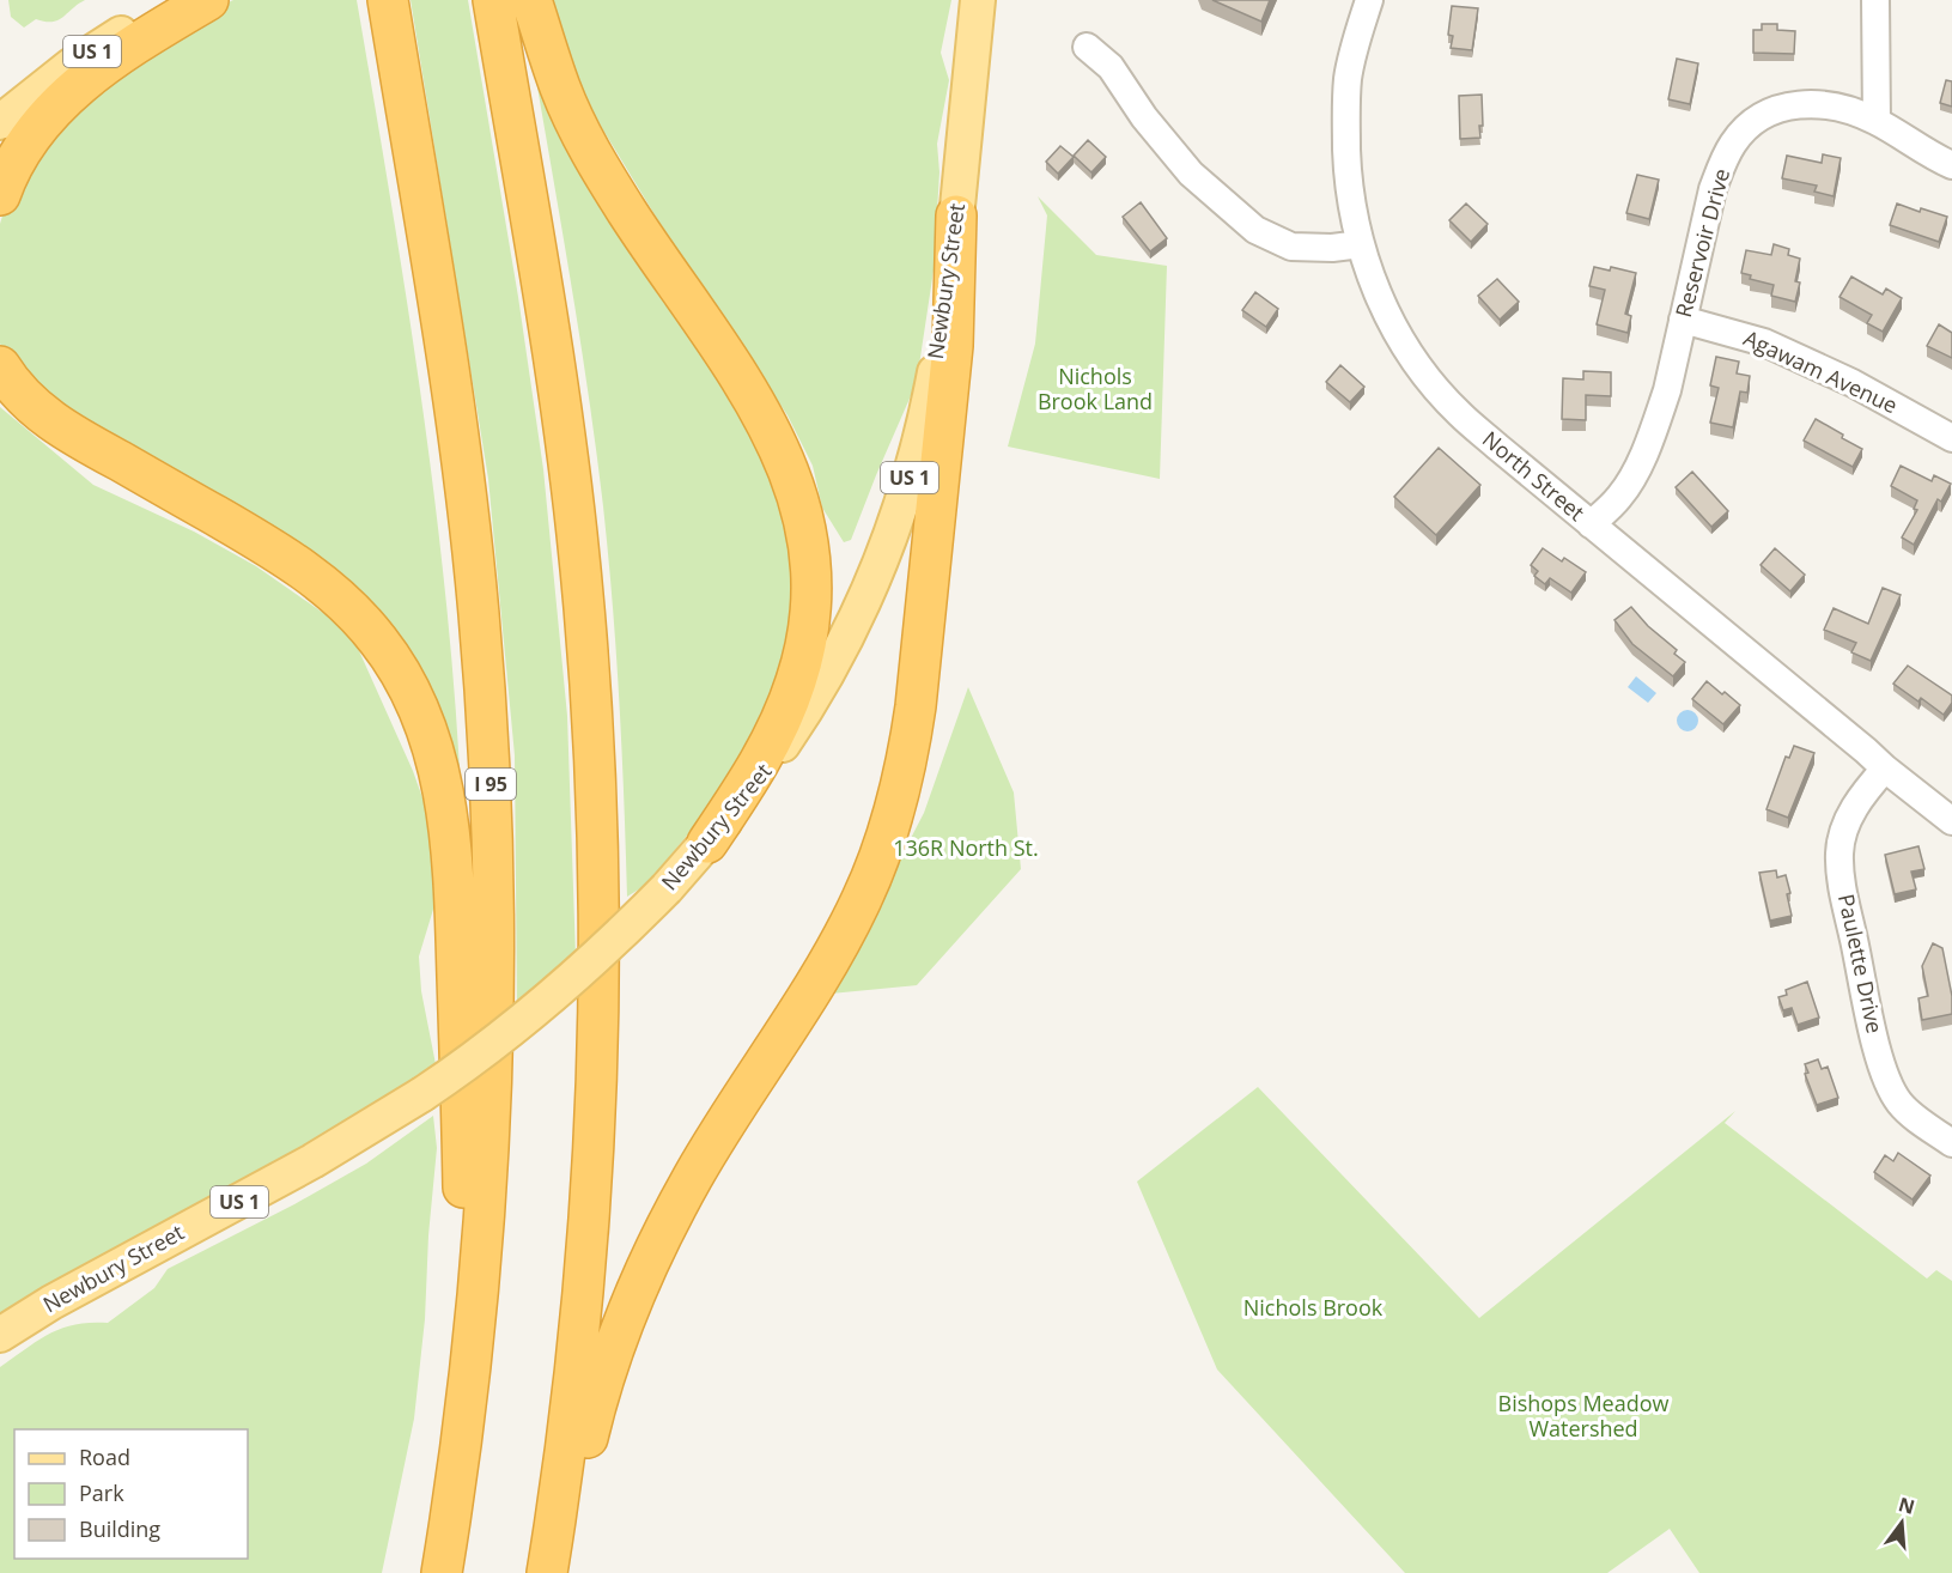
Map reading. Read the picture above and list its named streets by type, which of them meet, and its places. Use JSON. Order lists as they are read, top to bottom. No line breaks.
{"streets":{"highway":["I 95"],"main road":["US 1","Newbury Street"],"street":["Reservoir Drive","Agawam Avenue","North Street","Paulette Drive"]},"crossings":[["Reservoir Drive","Agawam Avenue"],["Reservoir Drive","North Street"],["North Street","Paulette Drive"]],"parks":["Nichols Brook Land","136R North St.","Nichols Brook","Bishops Meadow Watershed"],"legend":["Road","Park","Building"],"north":"top"}
